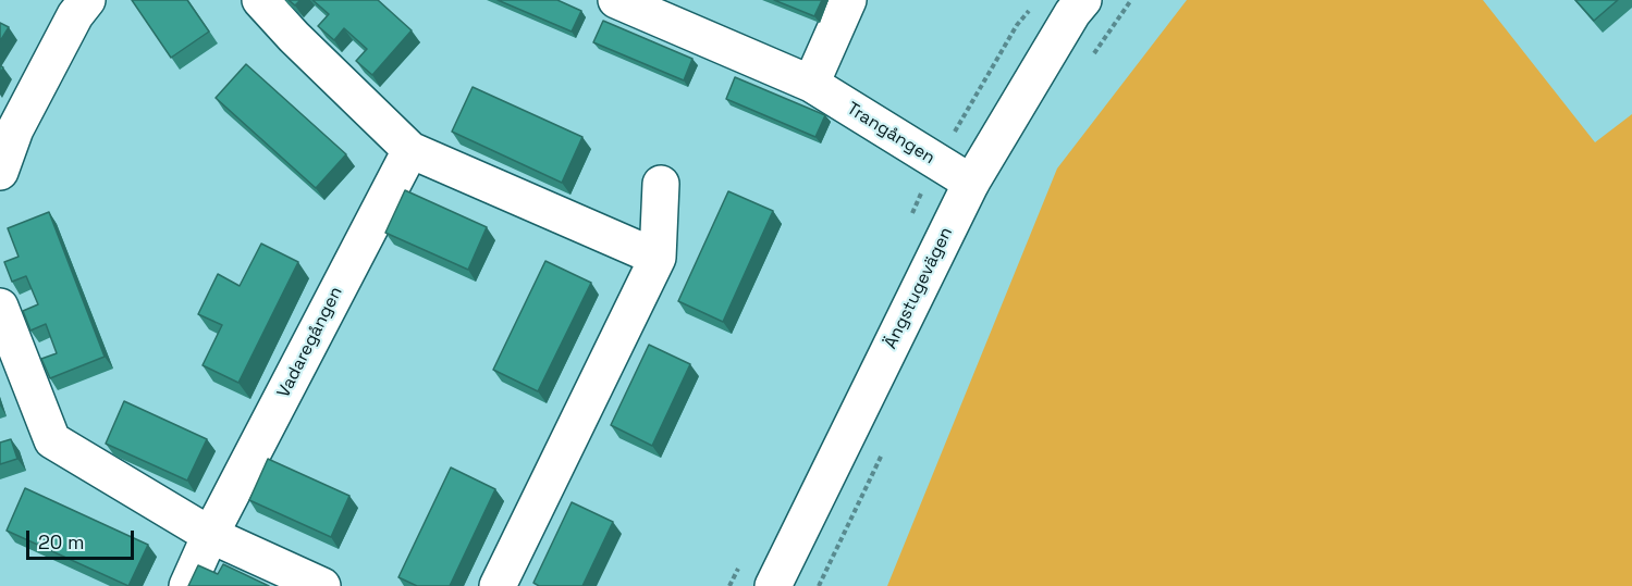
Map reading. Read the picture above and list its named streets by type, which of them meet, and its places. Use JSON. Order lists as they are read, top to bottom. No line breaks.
{"streets":{"street":["Trangången","Ängstugevägen","Vadaregången"]},"crossings":[["Trangången","Ängstugevägen"]],"scale_bar":"20 m"}
